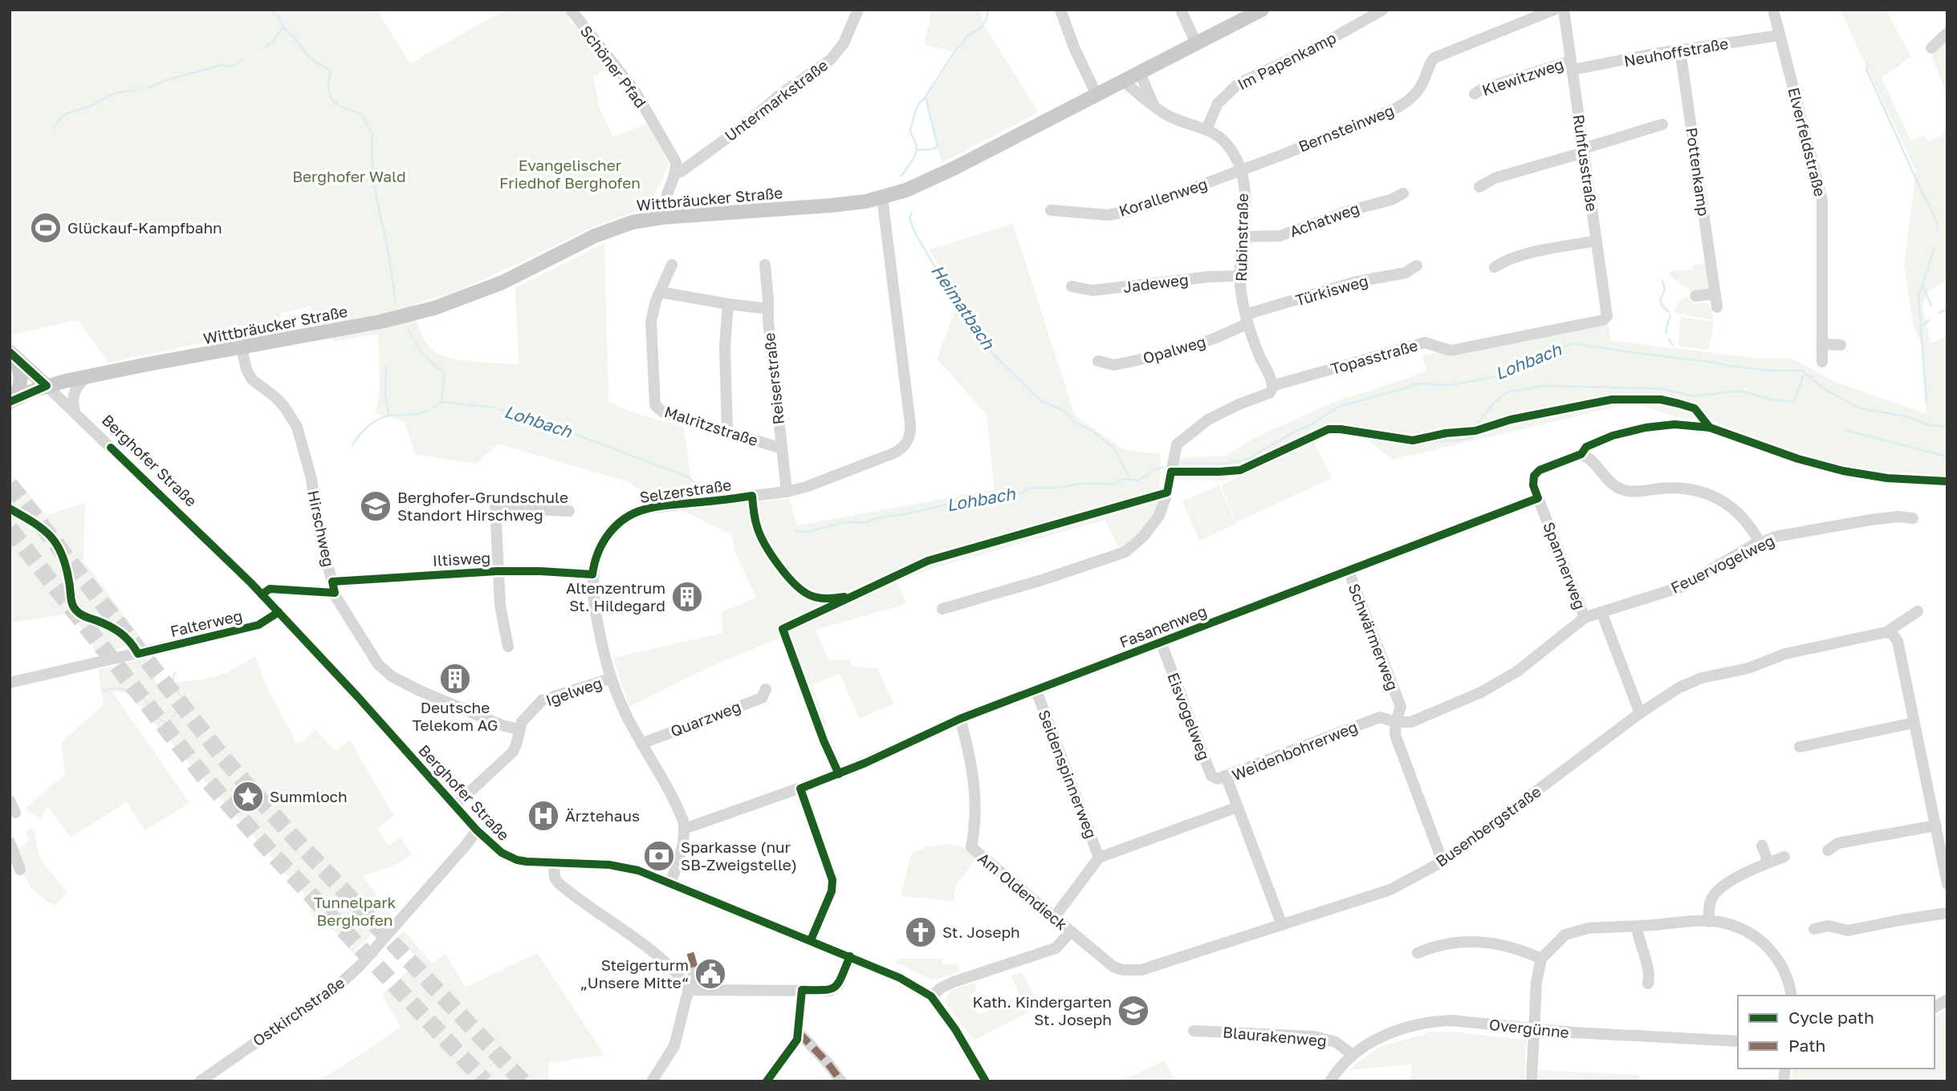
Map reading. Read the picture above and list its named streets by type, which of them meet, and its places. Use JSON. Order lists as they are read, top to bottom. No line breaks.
{"streets":{"main road":["Wittbräucker Straße","Berghofer Straße"],"street":["Neuhoffstraße","Im Papenkamp","Schöner Pfad","Klewitzweg","Untermarkstraße","Bernsteinweg","Elverfeldstraße","Ruhfusstraße","Pottenkamp","Korallenweg","Achatweg","Rubinstraße","Jadeweg","Türkisweg","Opalweg","Topasstraße","Reiserstraße","Malritzstraße","Selzerstraße","Hirschweg","Iltisweg","Feuervogelweg","Spannerweg","Falterweg","Fasanenweg","Schwärmerweg","Igelweg","Eisvogelweg","Quarzweg","Weidenbohrerweg","Seidenspinnerweg","Busenbergstraße","Am Oldendieck","Ostkirchstraße","Overgünne","Blaurakenweg"]},"crossings":[["Neuhoffstraße","Klewitzweg"],["Neuhoffstraße","Elverfeldstraße"],["Neuhoffstraße","Ruhfusstraße"],["Neuhoffstraße","Pottenkamp"],["Im Papenkamp","Rubinstraße"],["Schöner Pfad","Untermarkstraße"],["Klewitzweg","Ruhfusstraße"],["Bernsteinweg","Korallenweg"],["Bernsteinweg","Rubinstraße"],["Ruhfusstraße","Topasstraße"],["Korallenweg","Rubinstraße"],["Wittbräucker Straße","Rubinstraße"],["Wittbräucker Straße","Berghofer Straße"],["Wittbräucker Straße","Selzerstraße"],["Wittbräucker Straße","Hirschweg"],["Achatweg","Rubinstraße"],["Rubinstraße","Jadeweg"],["Rubinstraße","Türkisweg"],["Rubinstraße","Opalweg"],["Rubinstraße","Topasstraße"],["Türkisweg","Opalweg"],["Reiserstraße","Malritzstraße"],["Reiserstraße","Selzerstraße"],["Berghofer Straße","Iltisweg"],["Berghofer Straße","Falterweg"],["Berghofer Straße","Igelweg"],["Berghofer Straße","Ostkirchstraße"],["Selzerstraße","Iltisweg"],["Selzerstraße","Fasanenweg"],["Selzerstraße","Igelweg"],["Selzerstraße","Quarzweg"],["Hirschweg","Iltisweg"],["Hirschweg","Igelweg"],["Feuervogelweg","Spannerweg"],["Spannerweg","Fasanenweg"],["Spannerweg","Weidenbohrerweg"],["Spannerweg","Busenbergstraße"],["Fasanenweg","Schwärmerweg"],["Fasanenweg","Eisvogelweg"],["Fasanenweg","Seidenspinnerweg"],["Fasanenweg","Am Oldendieck"],["Schwärmerweg","Weidenbohrerweg"],["Schwärmerweg","Busenbergstraße"],["Eisvogelweg","Weidenbohrerweg"],["Weidenbohrerweg","Seidenspinnerweg"],["Busenbergstraße","Am Oldendieck"],["Overgünne","Blaurakenweg"]],"water":["Heimatbach","Lohbach"],"parks":["Evangelischer Friedhof Berghofen","Berghofer Wald","Tunnelpark Berghofen"],"places":{"sports":["Glückauf-Kampfbahn"],"school or university":["Berghofer-Grundschule Standort Hirschweg","Kath. Kindergarten St. Joseph"],"building":["Altenzentrum St. Hildegard","Deutsche Telekom AG"],"place":["Summloch"],"hospital":["Ärztehaus"],"bank":["Sparkasse (nur SB-Zweigstelle)"],"church":["St. Joseph"],"public building":["Steigerturm „Unsere Mitte“"]},"legend":["Cycle path","Path"]}
